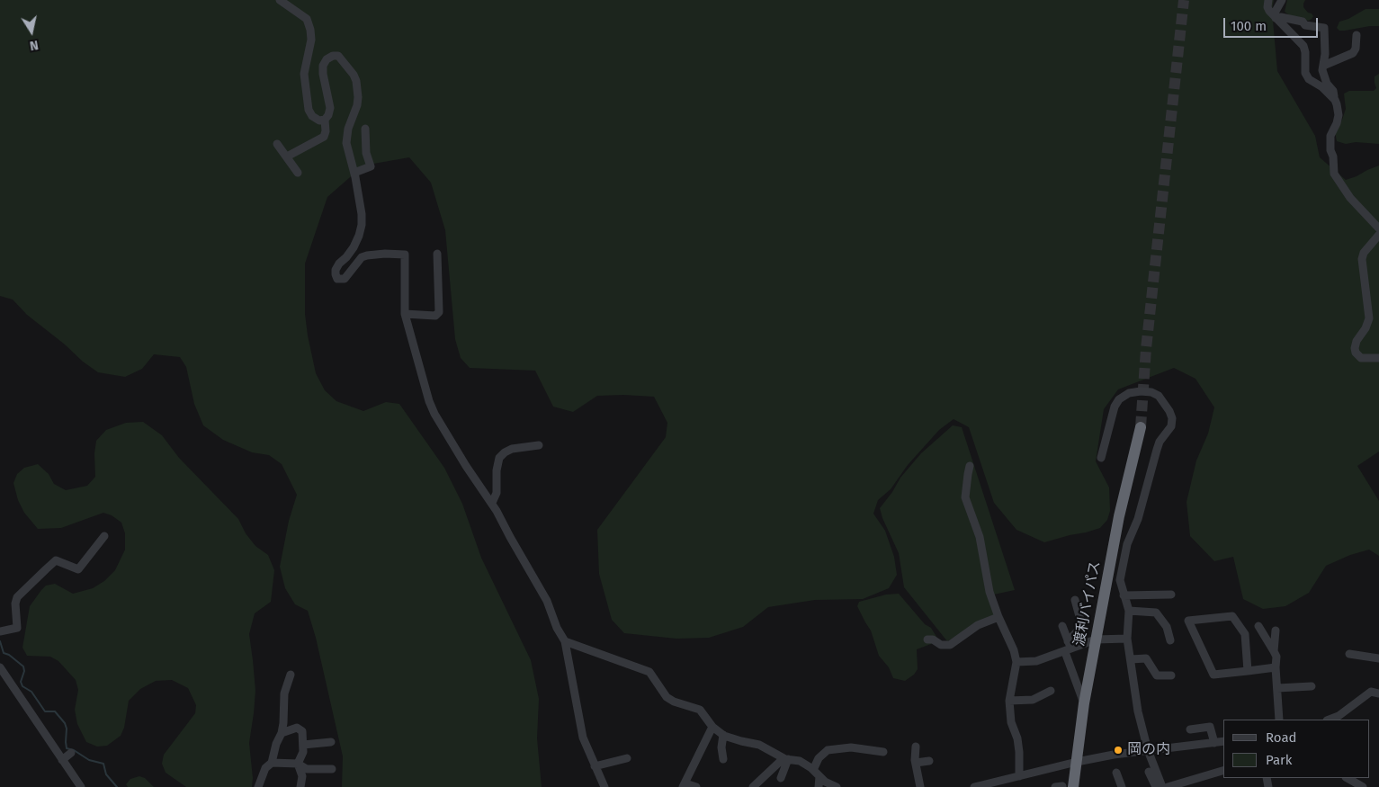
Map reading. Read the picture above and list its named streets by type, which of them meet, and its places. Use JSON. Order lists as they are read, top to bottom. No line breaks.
{"streets":{"highway":["渡利バイパス"]},"places":["岡の内"],"legend":["Road","Park"],"scale_bar":"100 m","north":"bottom"}
